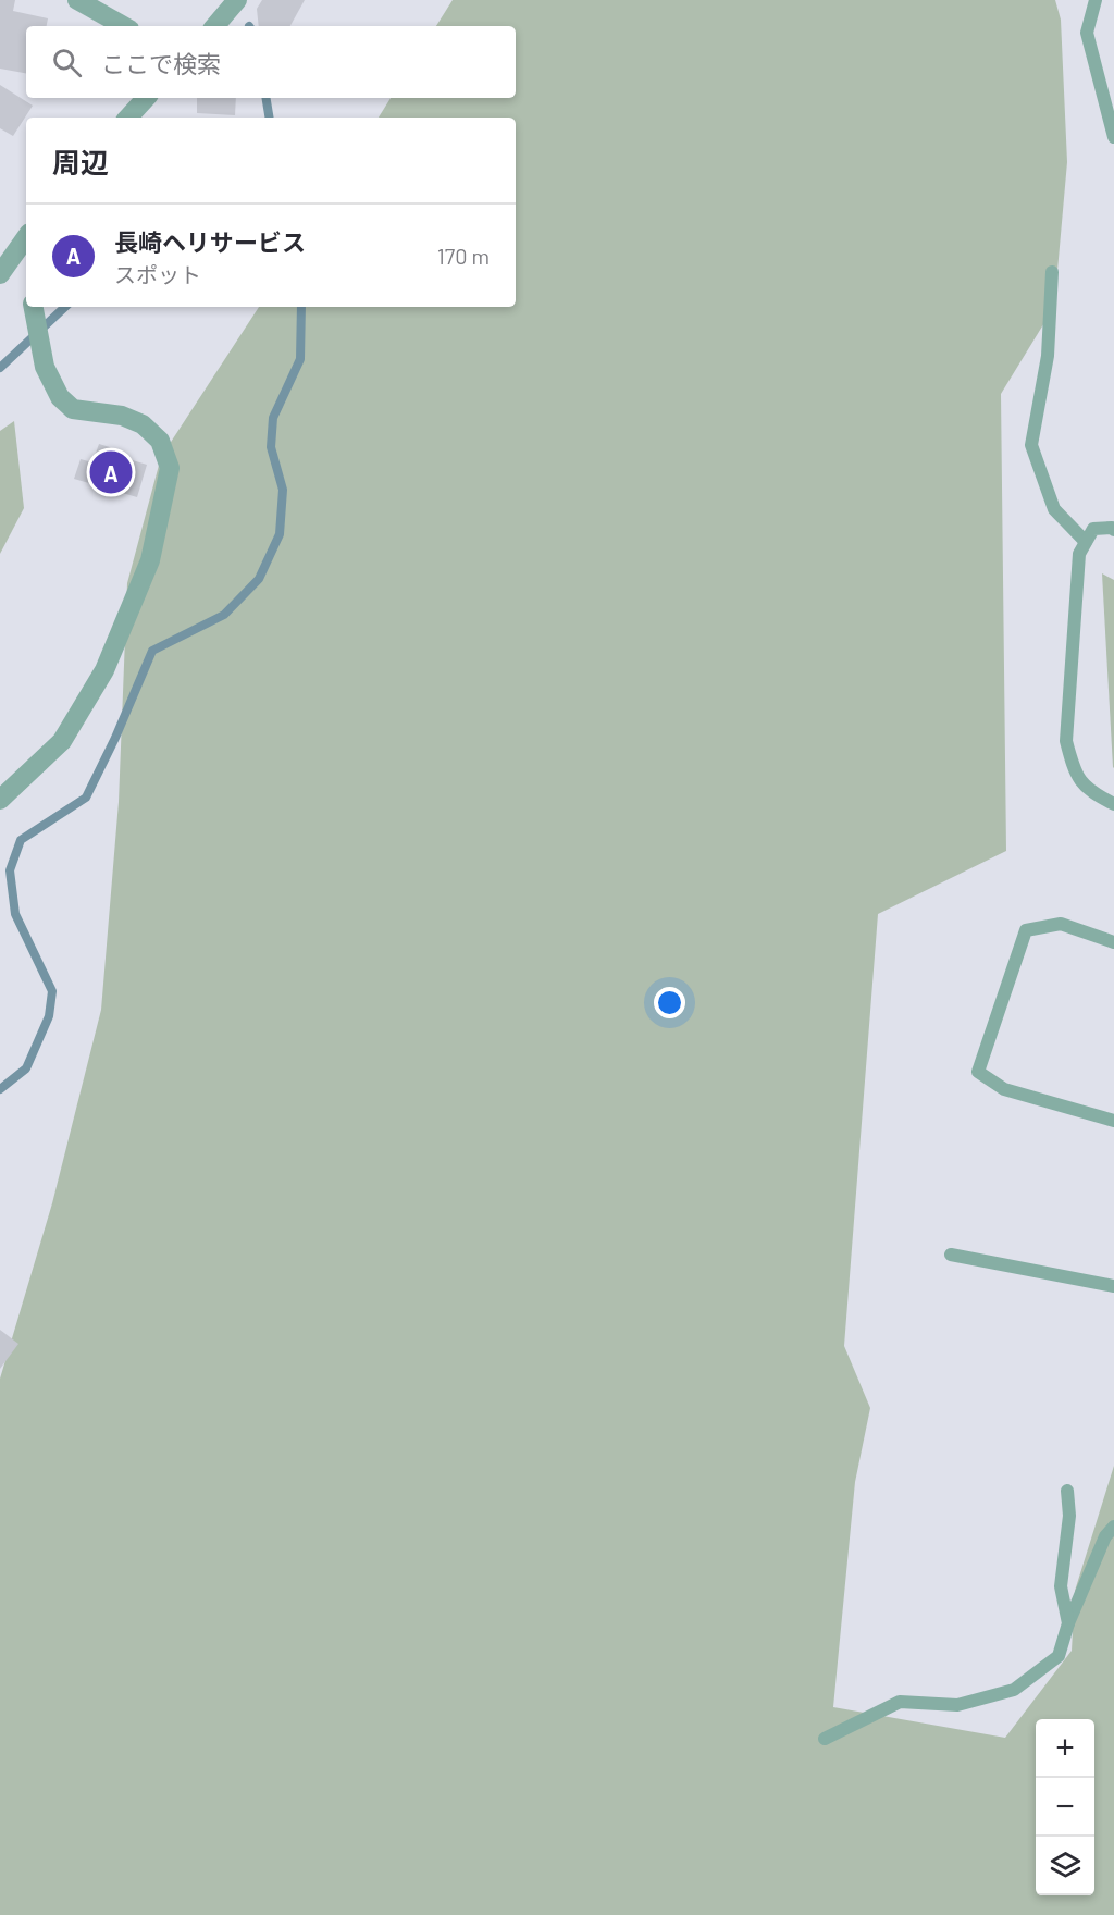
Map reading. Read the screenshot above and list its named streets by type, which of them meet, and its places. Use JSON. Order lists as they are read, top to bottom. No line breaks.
{"page":{"search":"ここで検索","heading":"周辺","list":[{"mark":"A","name":"長崎ヘリサービス","note":"スポット","value":"170 m"}],"pins":"A","map_buttons":["+","−"]}}
